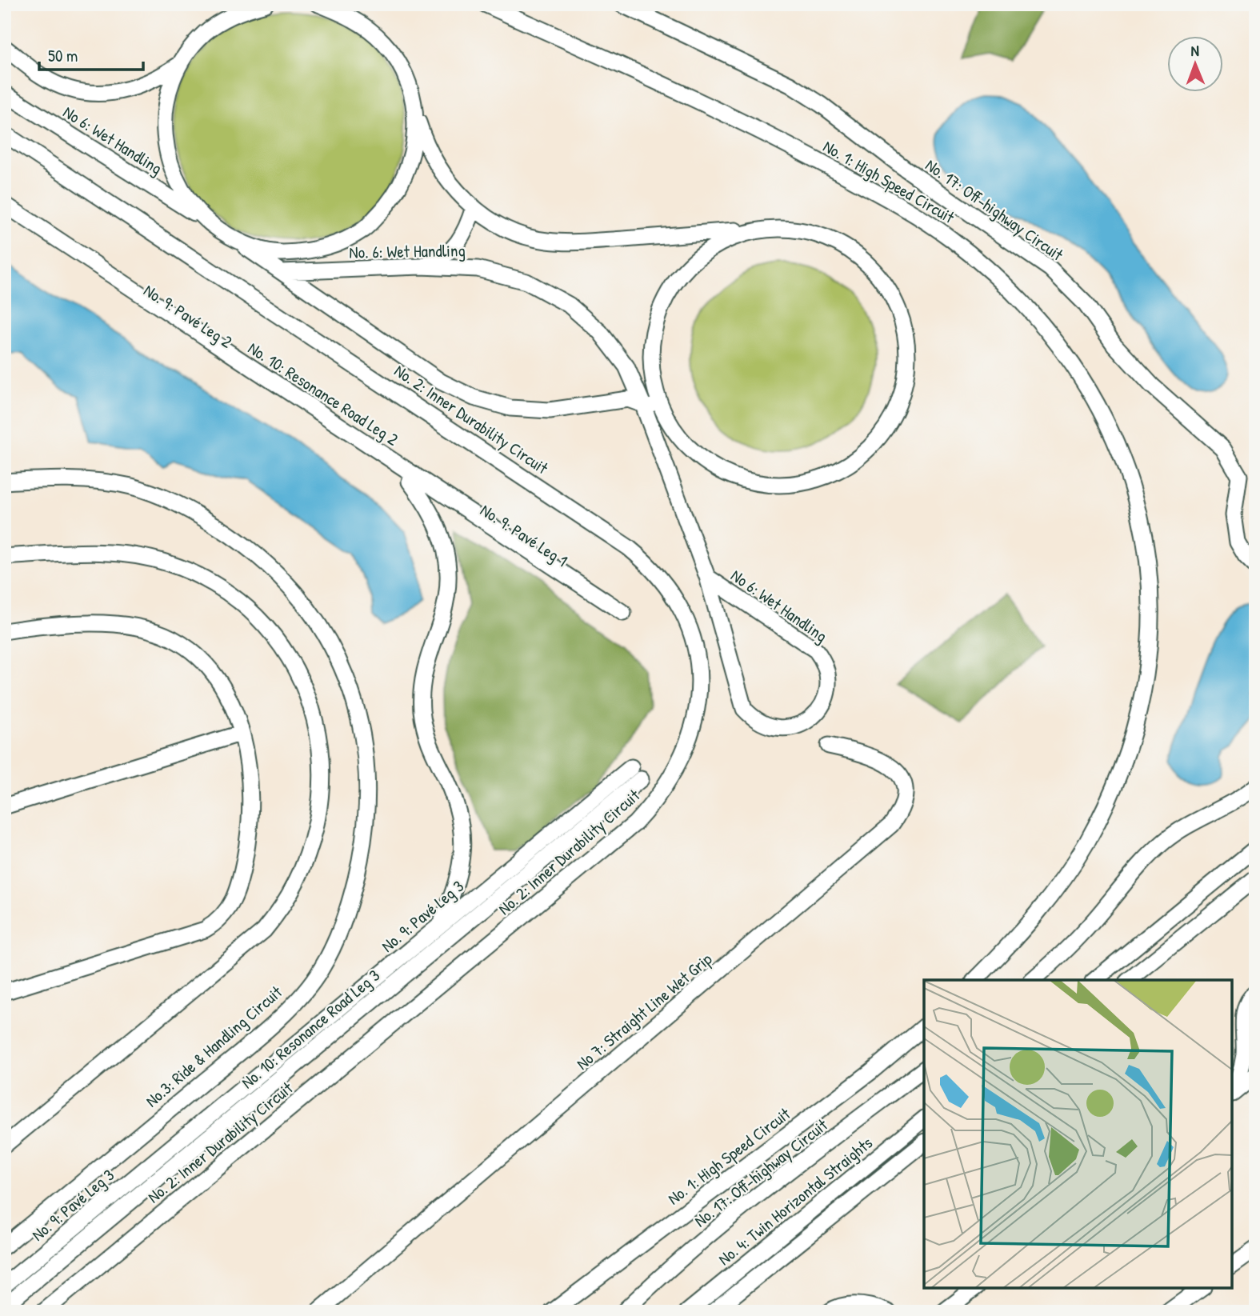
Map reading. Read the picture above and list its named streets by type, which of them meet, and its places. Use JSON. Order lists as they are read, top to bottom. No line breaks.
{"streets":{"street":["No 6: Wet Handling","No. 1: High Speed Circuit","No. 17: Off-highway Circuit","No. 6: Wet Handling","No. 9: Pavé Leg 2","No. 10: Resonance Road Leg 2","No. 2: Inner Durability Circuit","No. 9: Pavé Leg 1","No. 9: Pavé Leg 3","No 7: Straight Line Wet Grip","No. 10: Resonance Road Leg 3","No.3: Ride & Handling Circuit","No. 4: Twin Horizontal Straights"]},"crossings":[["No 6: Wet Handling","No. 6: Wet Handling"],["No. 9: Pavé Leg 2","No. 9: Pavé Leg 1"],["No. 10: Resonance Road Leg 2","No. 9: Pavé Leg 1"],["No. 9: Pavé Leg 3","No. 10: Resonance Road Leg 3"]],"scale_bar":"50 m","north":"top"}
